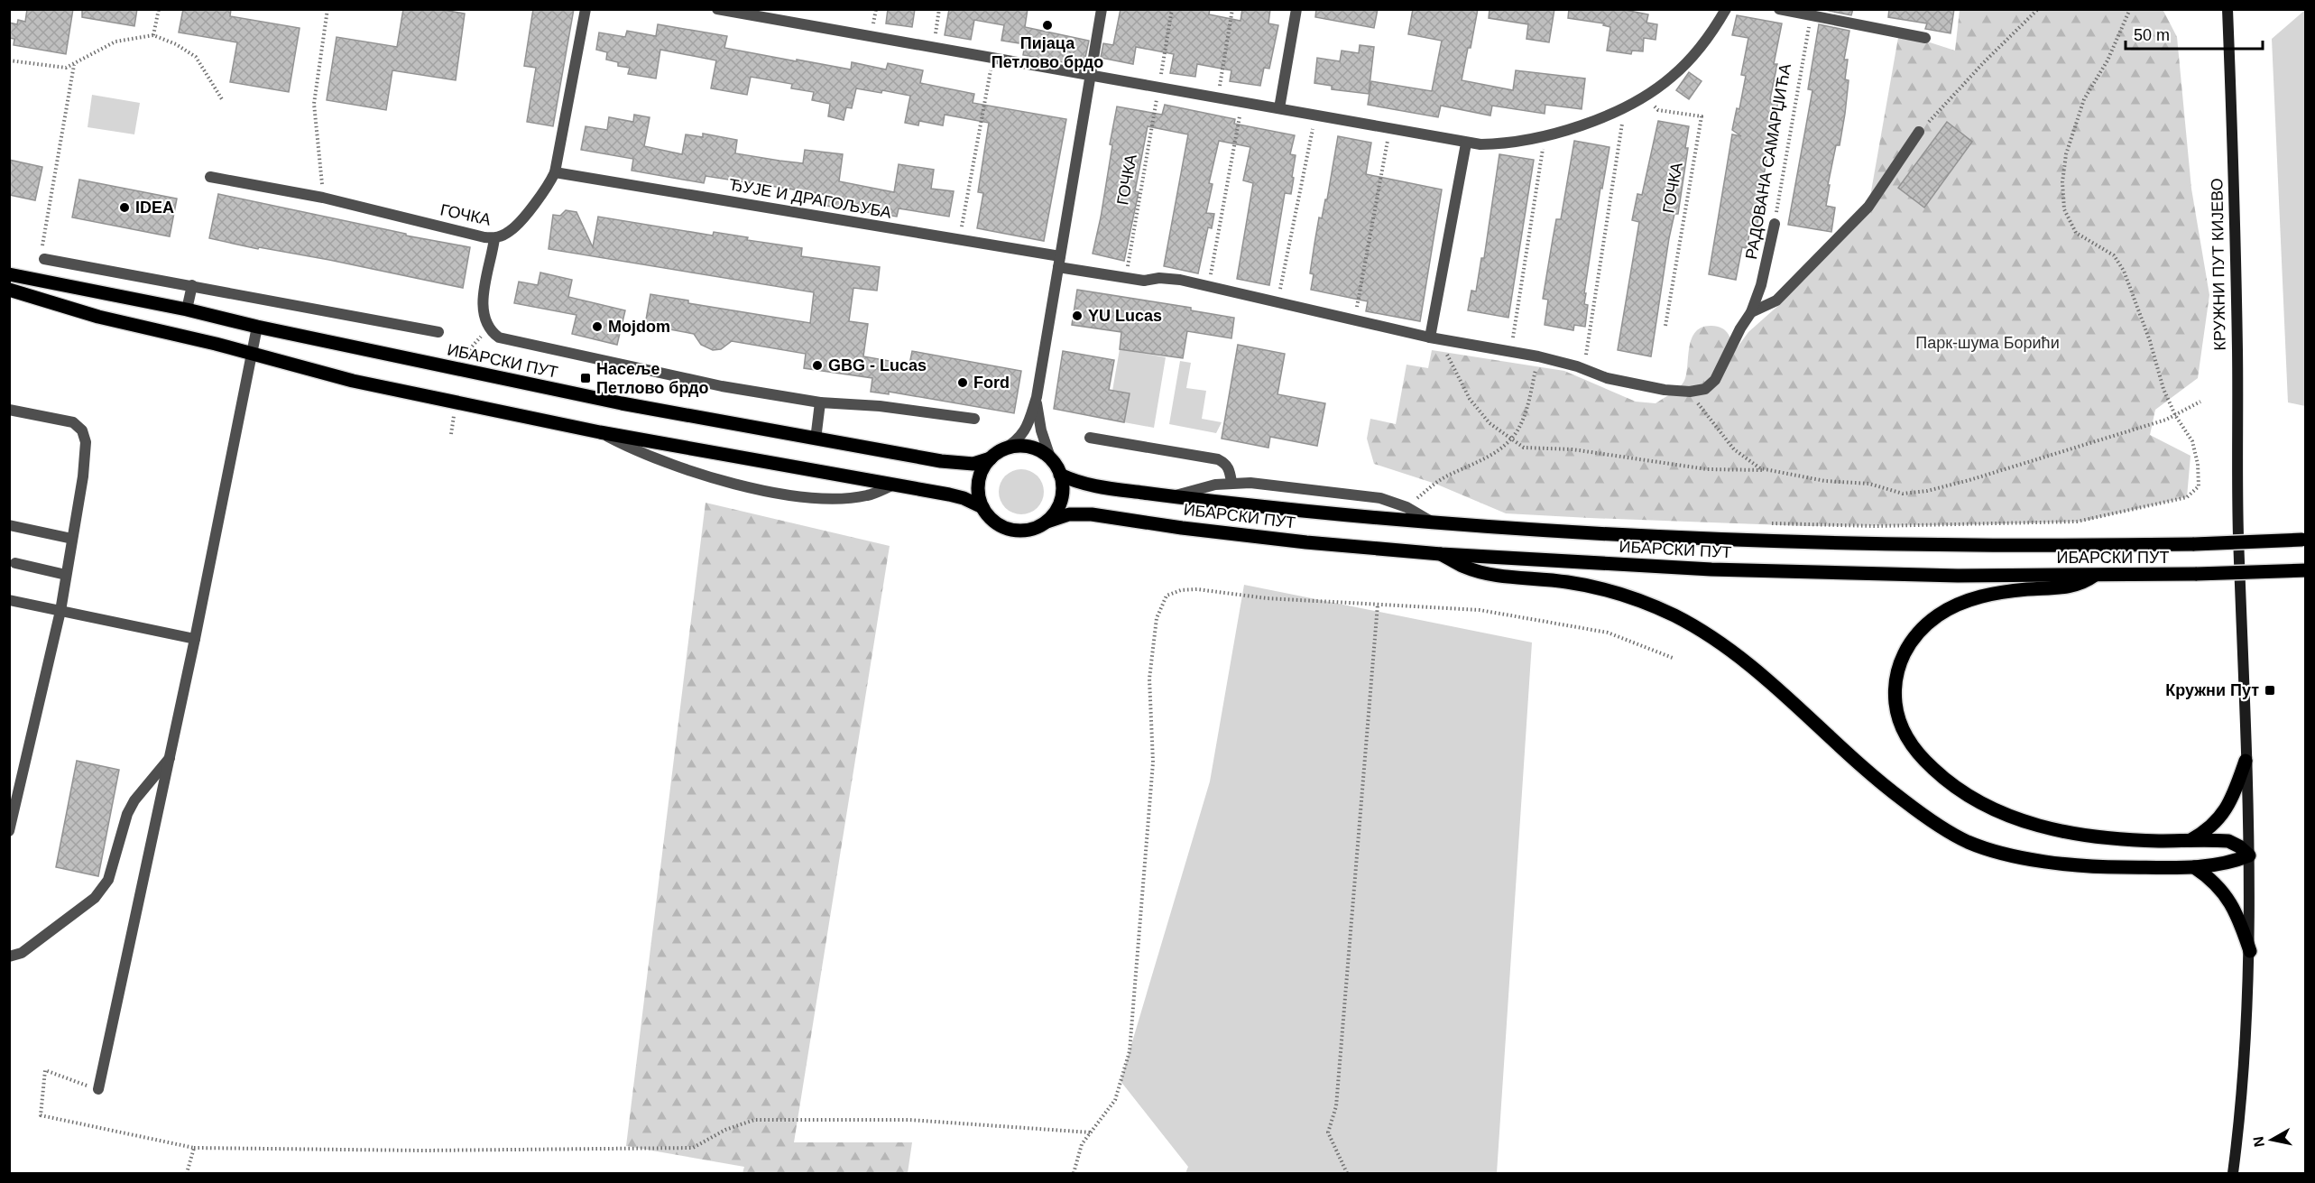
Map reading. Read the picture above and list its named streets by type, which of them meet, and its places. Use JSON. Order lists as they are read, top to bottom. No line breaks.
{"streets":{"main road":["КРУЖНИ ПУТ КИЈЕВО","ИБАРСКИ ПУТ"],"street":["РАДОВАНА САМАРЏИЋА","ГОЧКА","ЂУЈЕ И ДРАГОЉУБА"]},"crossings":[["РАДОВАНА САМАРЏИЋА","ЂУЈЕ И ДРАГОЉУБА"],["ГОЧКА","ЂУЈЕ И ДРАГОЉУБА"]],"parks":["Парк-шума Борићи"],"places":{"other":["Пијаца Петлово брдо","IDEA","YU Lucas","Mojdom","GBG - Lucas","Ford"],"transit":["Насеље Петлово брдо","Кружни Пут"]},"scale_bar":"50 m","north":"left"}
